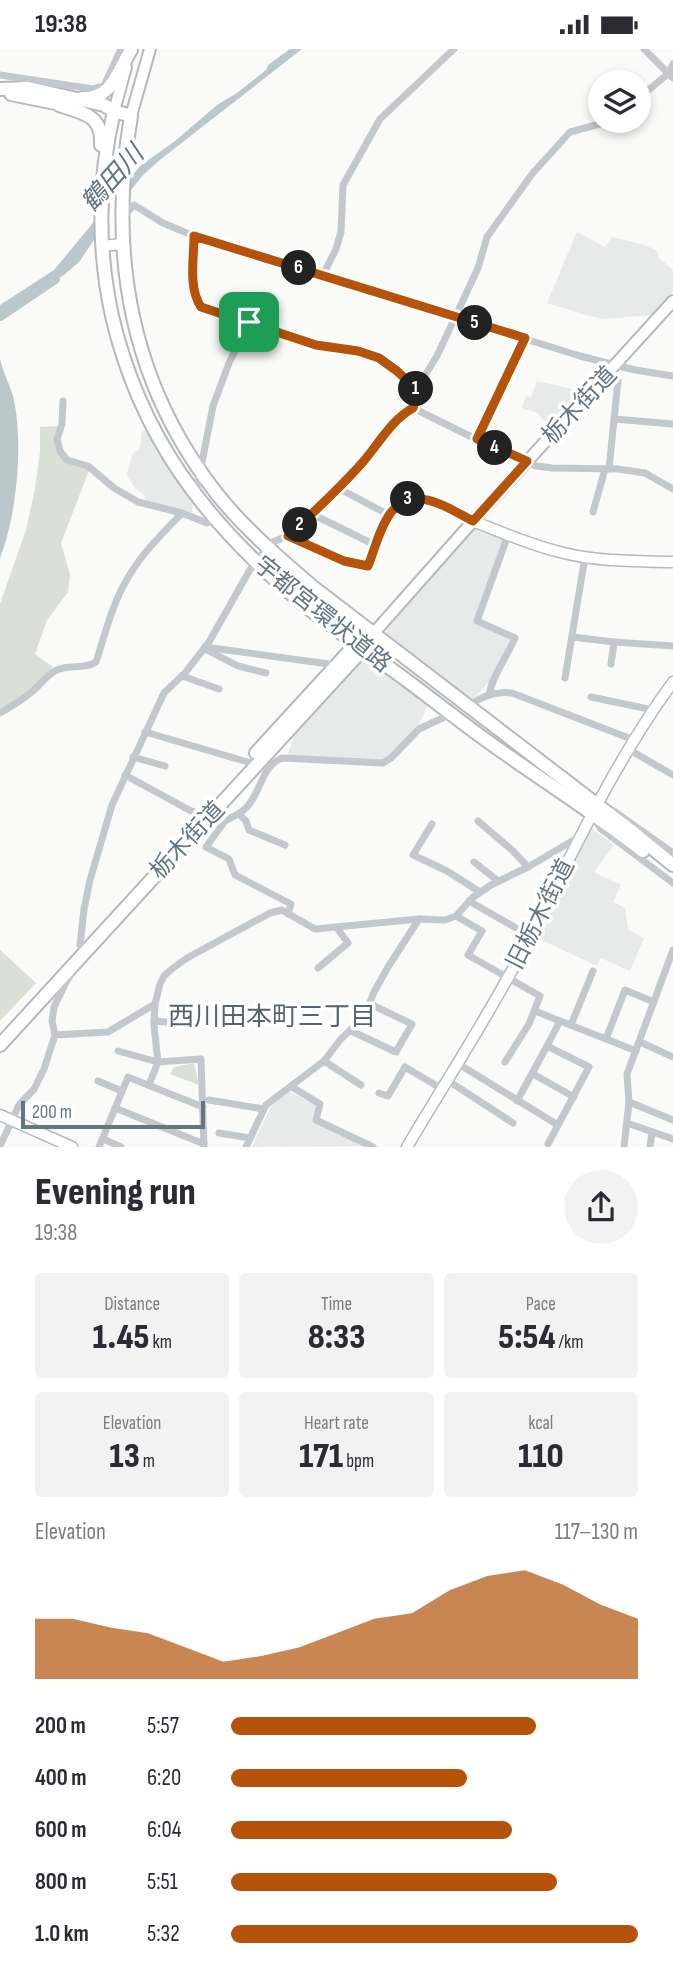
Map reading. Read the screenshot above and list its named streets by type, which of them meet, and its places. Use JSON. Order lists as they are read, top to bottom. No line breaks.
{"streets":{"highway":["栃木街道","宇都宮環状道路"],"street":["旧栃木街道"]},"crossings":[["栃木街道","宇都宮環状道路"],["宇都宮環状道路","旧栃木街道"]],"districts":["西川田本町三丁目"],"water":["鶴田川"],"scale_bar":"200 m","page":{"status":"19:38","pins":["6","5","1","4","3","2"],"scale":"200 m","heading":["Evening run","19:38"],"stats":[["Distance","1.45 km"],["Time","8:33"],["Pace","5:54 /km"],["Elevation","13 m"],["Heart rate","171 bpm"],["kcal","110"]],"chart":["Elevation","117–130 m"],"list":[{"name":"200 m","note":"5:57"},{"name":"400 m","note":"6:20"},{"name":"600 m","note":"6:04"},{"name":"800 m","note":"5:51"},{"name":"1.0 km","note":"5:32"}]}}
